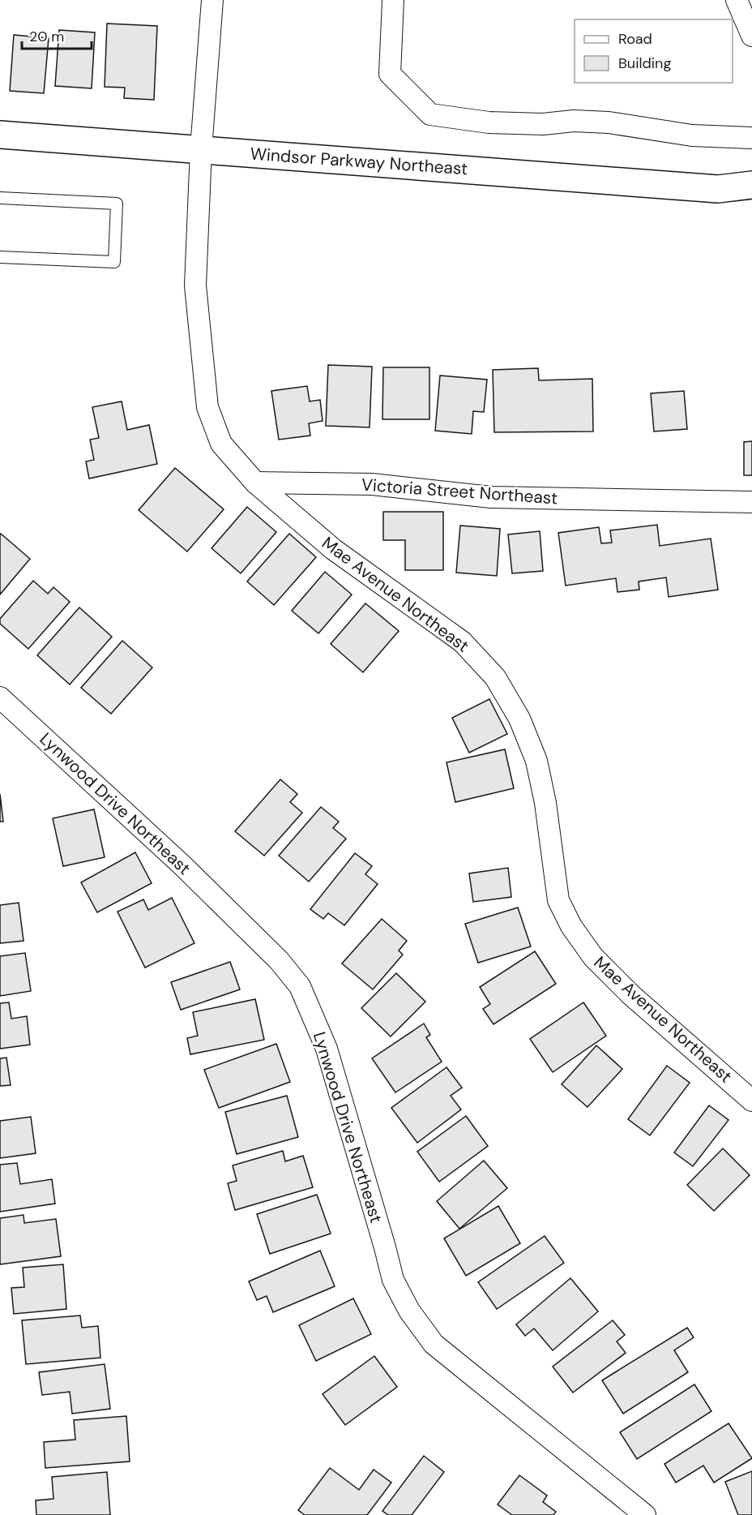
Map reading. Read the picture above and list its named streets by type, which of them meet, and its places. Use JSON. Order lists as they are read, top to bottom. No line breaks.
{"streets":{"street":["Windsor Parkway Northeast","Victoria Street Northeast","Mae Avenue Northeast","Lynwood Drive Northeast"]},"crossings":[["Windsor Parkway Northeast","Mae Avenue Northeast"],["Victoria Street Northeast","Mae Avenue Northeast"]],"legend":["Road","Building"],"scale_bar":"20 m"}
